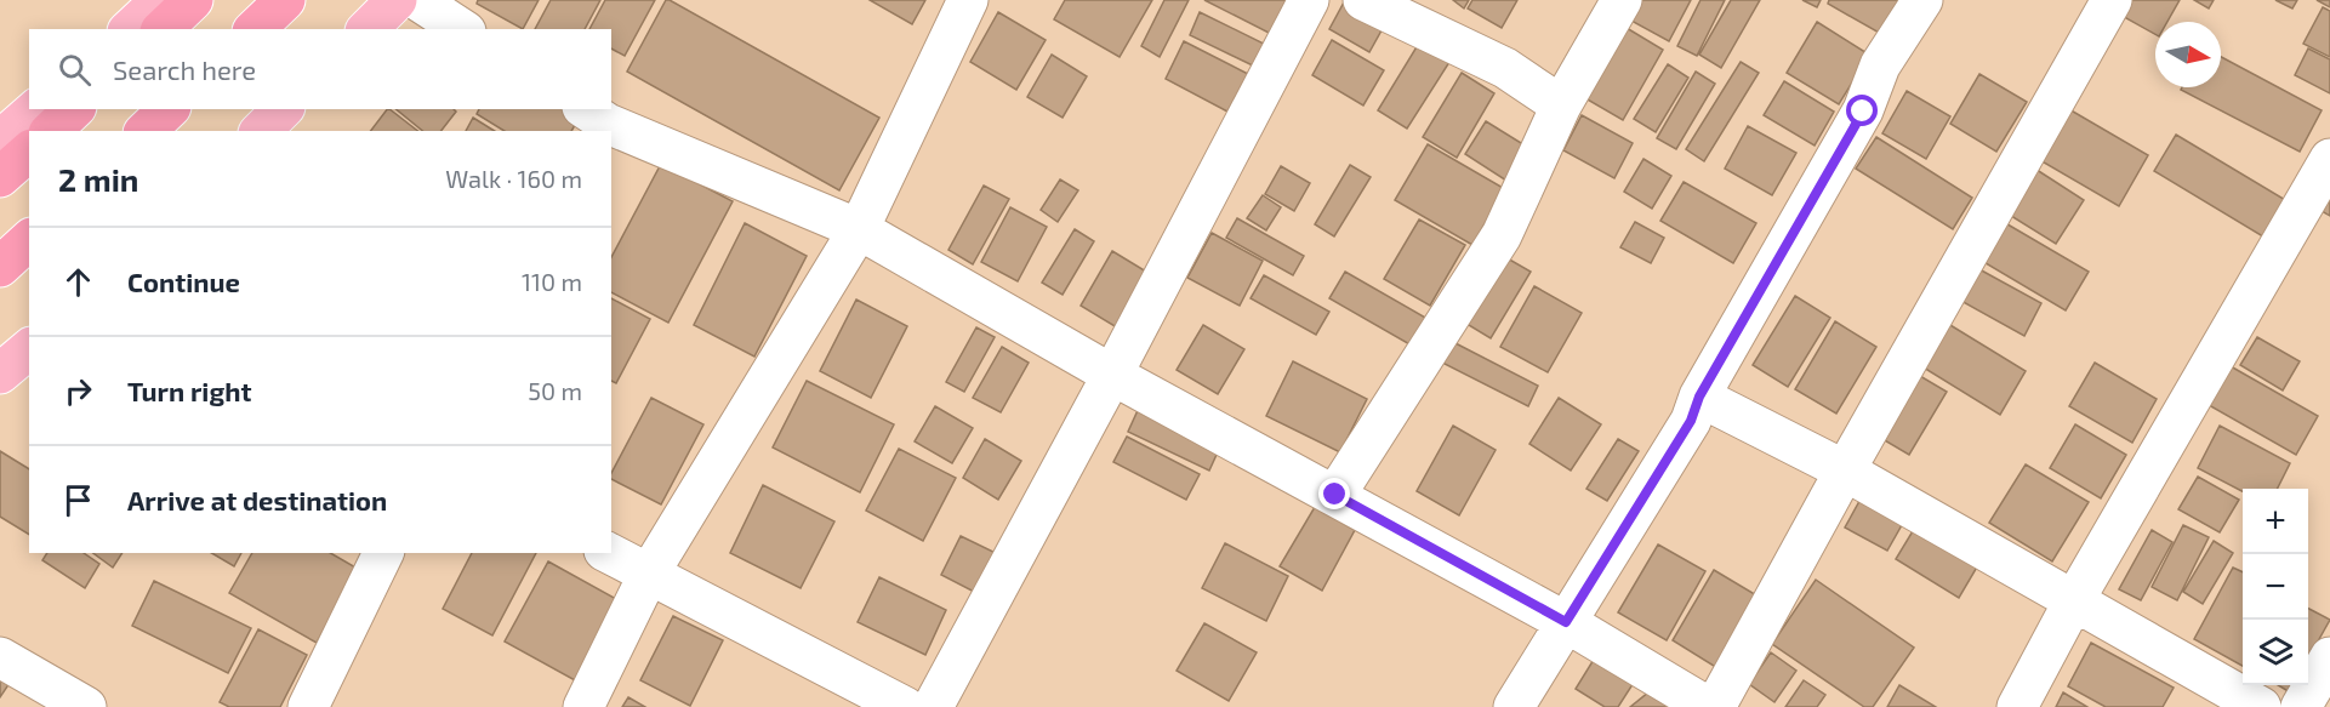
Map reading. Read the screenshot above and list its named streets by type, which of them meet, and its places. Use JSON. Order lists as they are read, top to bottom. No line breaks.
{"north":"right","page":{"search":"Search here","heading":["2 min","Walk · 160 m"],"list":[["Continue","110 m"],["Turn right","50 m"],"Arrive at destination"],"map_buttons":["+","−"]}}
